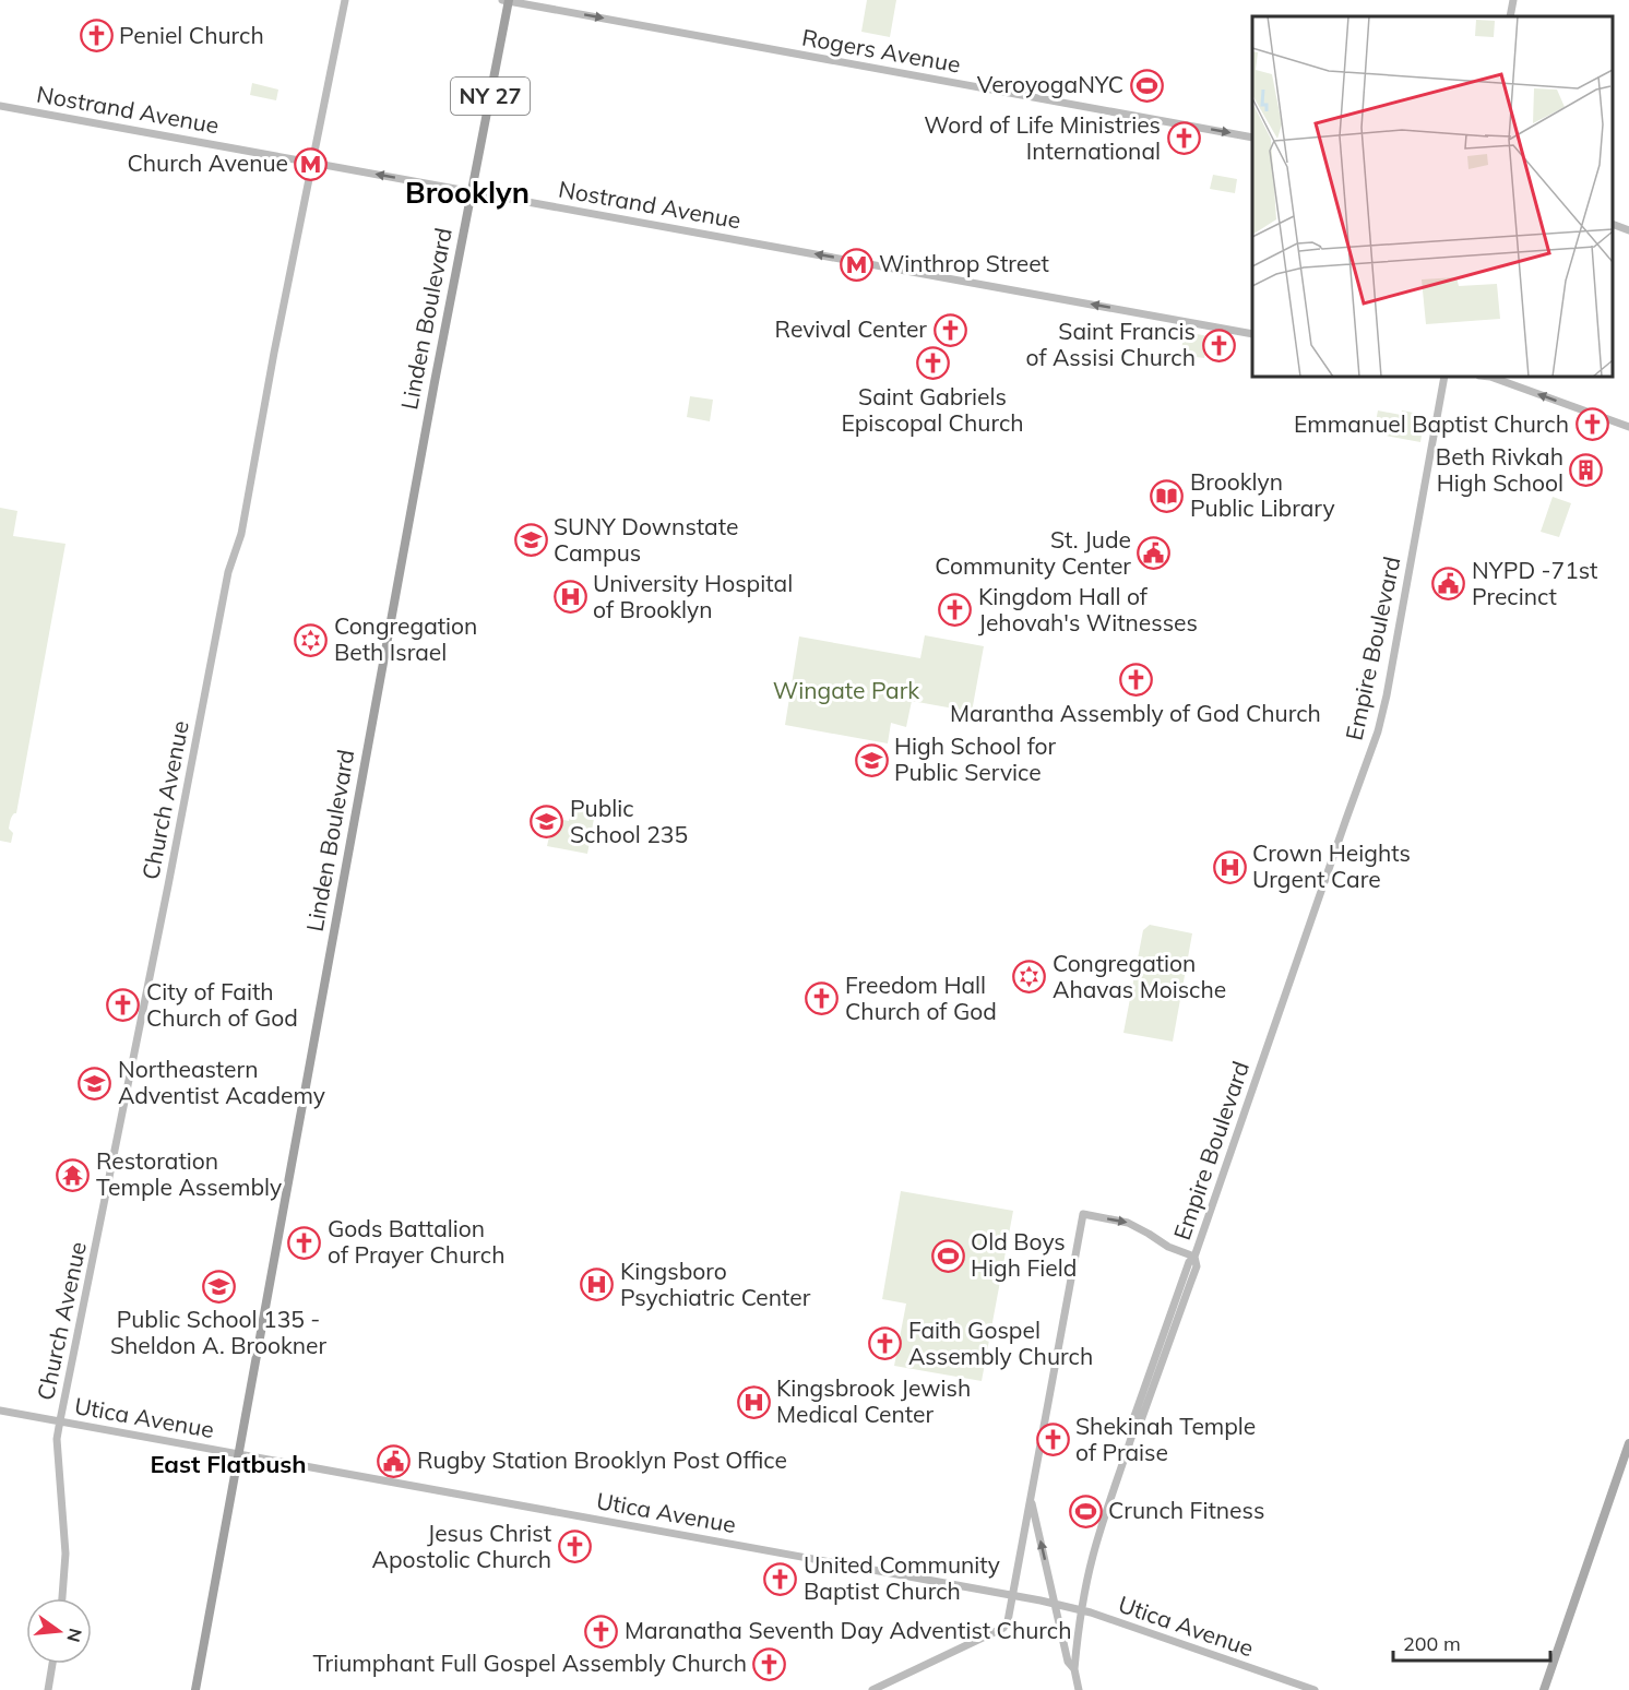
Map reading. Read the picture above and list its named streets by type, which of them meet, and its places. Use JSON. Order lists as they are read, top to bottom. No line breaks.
{"streets":{"highway":["NY 27","Linden Boulevard"],"main road":["Rogers Avenue","Nostrand Avenue","Empire Boulevard","Church Avenue","Utica Avenue"]},"crossings":[["Rogers Avenue","Linden Boulevard"],["Nostrand Avenue","Linden Boulevard"],["Nostrand Avenue","Church Avenue"],["Linden Boulevard","Utica Avenue"],["Empire Boulevard","Utica Avenue"],["Church Avenue","Utica Avenue"]],"one_way":["Rogers Avenue","Nostrand Avenue"],"districts":["Brooklyn","East Flatbush"],"parks":["Wingate Park"],"places":{"church":["Peniel Church","Word of Life Ministries International","Revival Center","Saint Francis of Assisi Church","Saint Gabriels Episcopal Church","Emmanuel Baptist Church","Kingdom Hall of Jehovah's Witnesses","Marantha Assembly of God Church","Freedom Hall Church of God","City of Faith Church of God","Gods Battalion of Prayer Church","Faith Gospel Assembly Church","Shekinah Temple of Praise","Jesus Christ Apostolic Church","United Community Baptist Church","Maranatha Seventh Day Adventist Church","Triumphant Full Gospel Assembly Church"],"sports":["VeroyogaNYC","Old Boys High Field","Crunch Fitness"],"metro station":["Church Avenue","Winthrop Street"],"building":["Beth Rivkah High School"],"library":["Brooklyn Public Library"],"school or university":["SUNY Downstate Campus","High School for Public Service","Public School 235","Northeastern Adventist Academy","Public School 135 - Sheldon A. Brookner"],"public building":["St. Jude Community Center","NYPD -71st Precinct","Rugby Station Brooklyn Post Office"],"hospital":["University Hospital of Brooklyn","Crown Heights Urgent Care","Kingsboro Psychiatric Center","Kingsbrook Jewish Medical Center"],"synagogue":["Congregation Beth Israel","Congregation Ahavas Moische"],"temple":["Restoration Temple Assembly"]},"scale_bar":"200 m","north":"right"}
